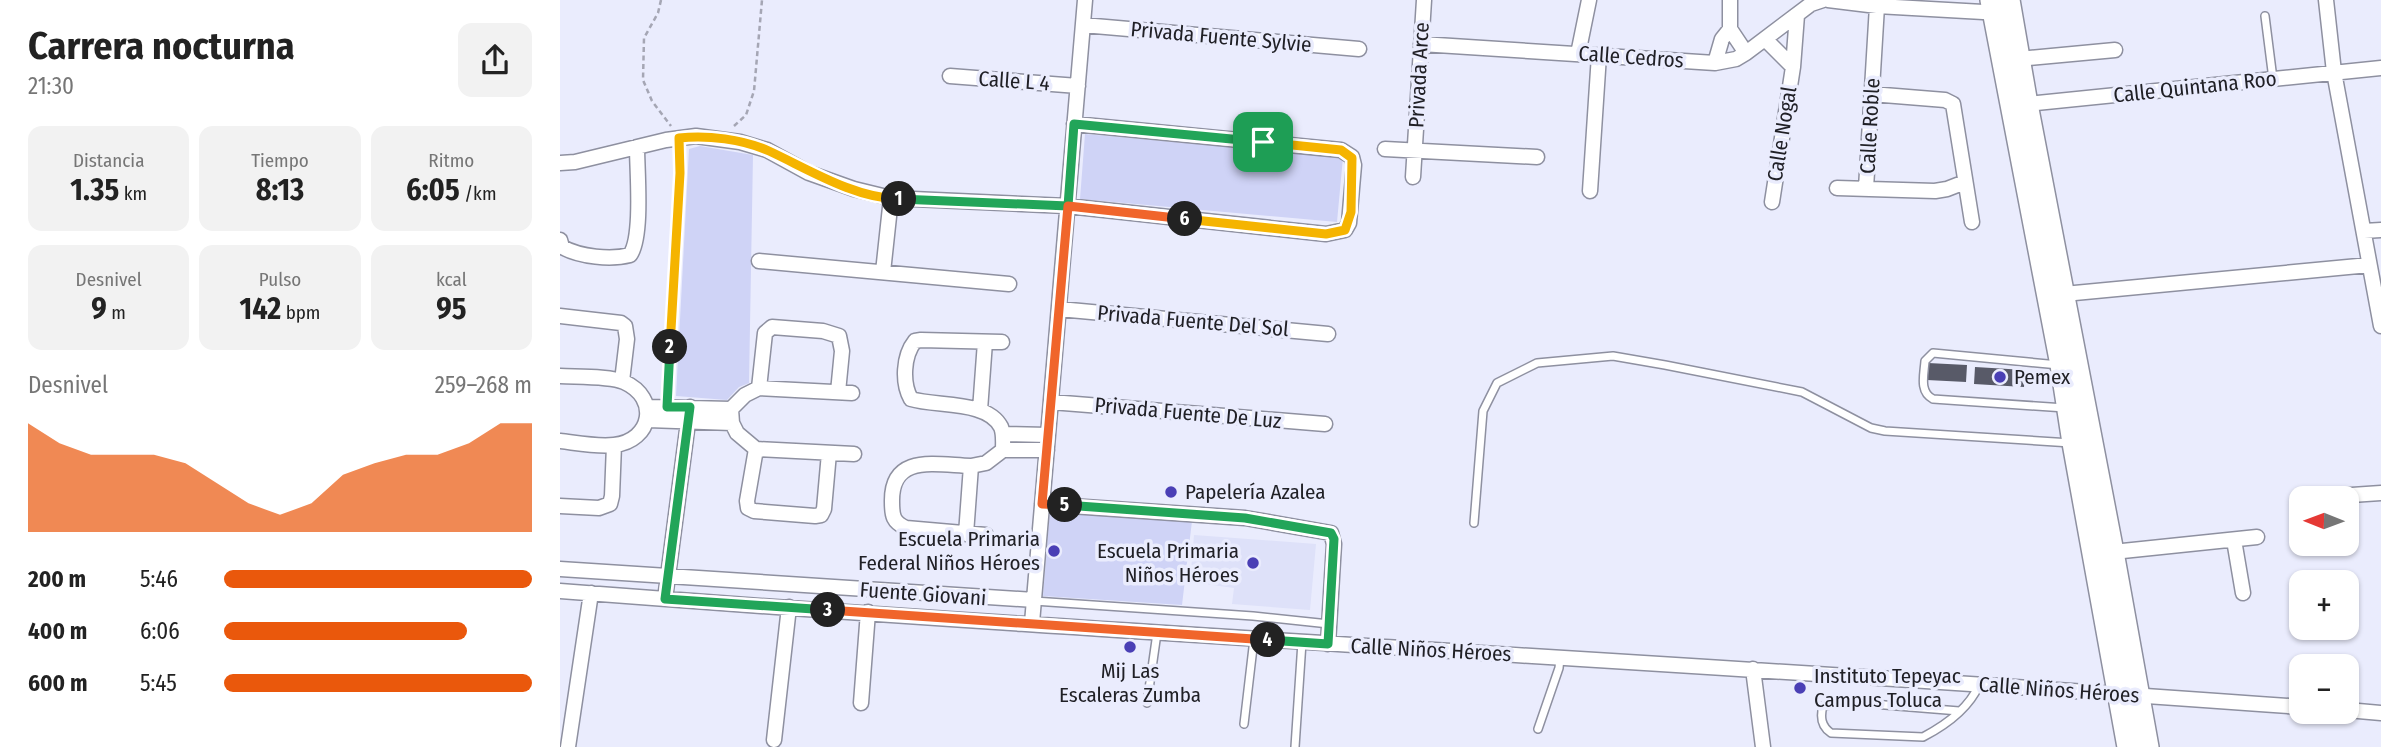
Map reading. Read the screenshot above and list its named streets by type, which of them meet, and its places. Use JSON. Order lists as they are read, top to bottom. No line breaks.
{"streets":{"street":["Privada Fuente Sylvie","Calle Cedros","Privada Arce","Calle L 4","Calle Quintana Roo","Calle Roble","Calle Nogal","Privada Fuente Del Sol","Privada Fuente De Luz","Fuente Giovani","Calle Niños Héroes"]},"crossings":[["Calle Cedros","Privada Arce"],["Calle Cedros","Calle Roble"],["Calle Cedros","Calle Nogal"]],"places":["Pemex","Papelería Azalea","Escuela Primaria Federal Niños Héroes","Escuela Primaria Niños Héroes","Mij Las Escaleras Zumba","Instituto Tepeyac Campus Toluca"],"north":"left","page":{"heading":["Carrera nocturna","21:30"],"stats":[["Distancia","1.35 km"],["Tiempo","8:13"],["Ritmo","6:05 /km"],["Desnivel","9 m"],["Pulso","142 bpm"],["kcal","95"]],"pins":["1","6","2","5","3","4"],"chart":["Desnivel","259–268 m"],"map_buttons":["+","−"],"list":[{"name":"200 m","note":"5:46"},{"name":"400 m","note":"6:06"},{"name":"600 m","note":"5:45"}]}}
